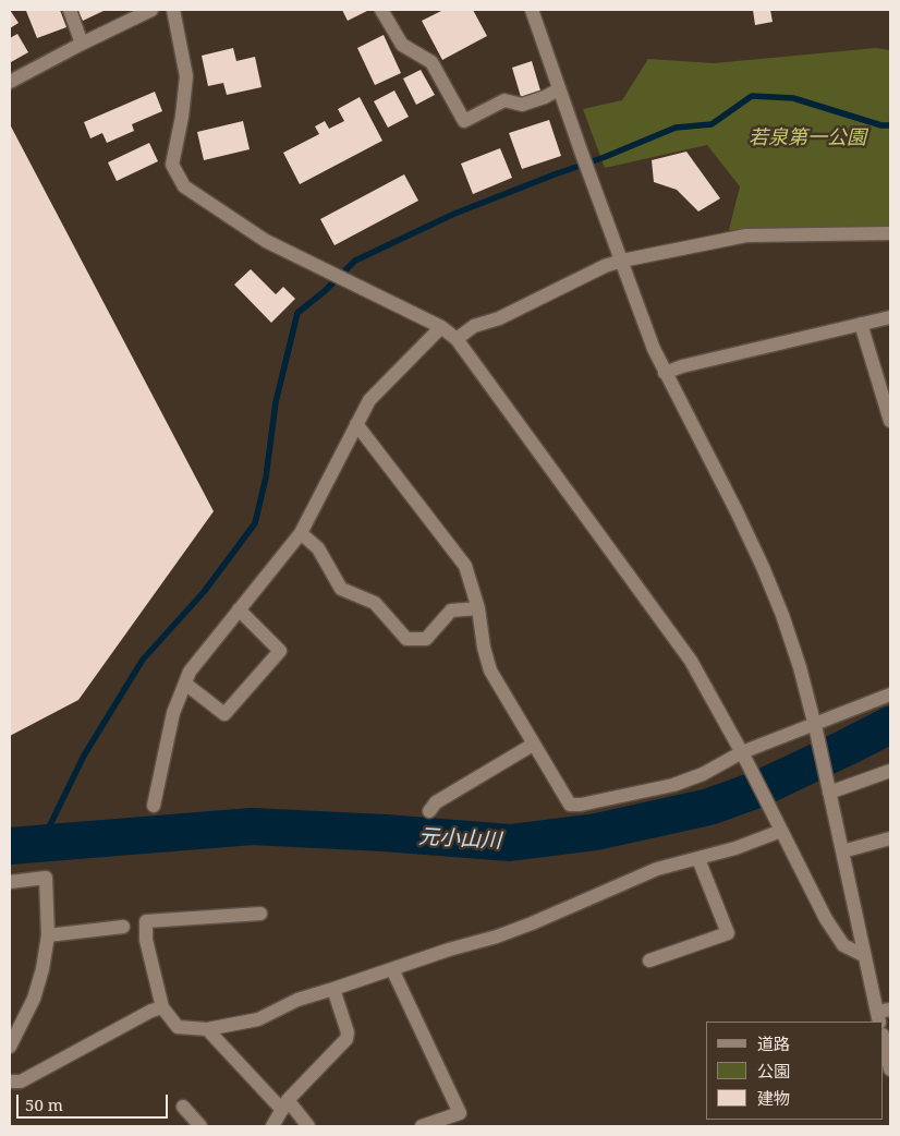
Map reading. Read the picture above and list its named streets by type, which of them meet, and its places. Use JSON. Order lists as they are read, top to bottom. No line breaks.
{"water":["元小山川"],"parks":["若泉第一公園"],"legend":["道路","公園","建物"],"scale_bar":"50 m"}
